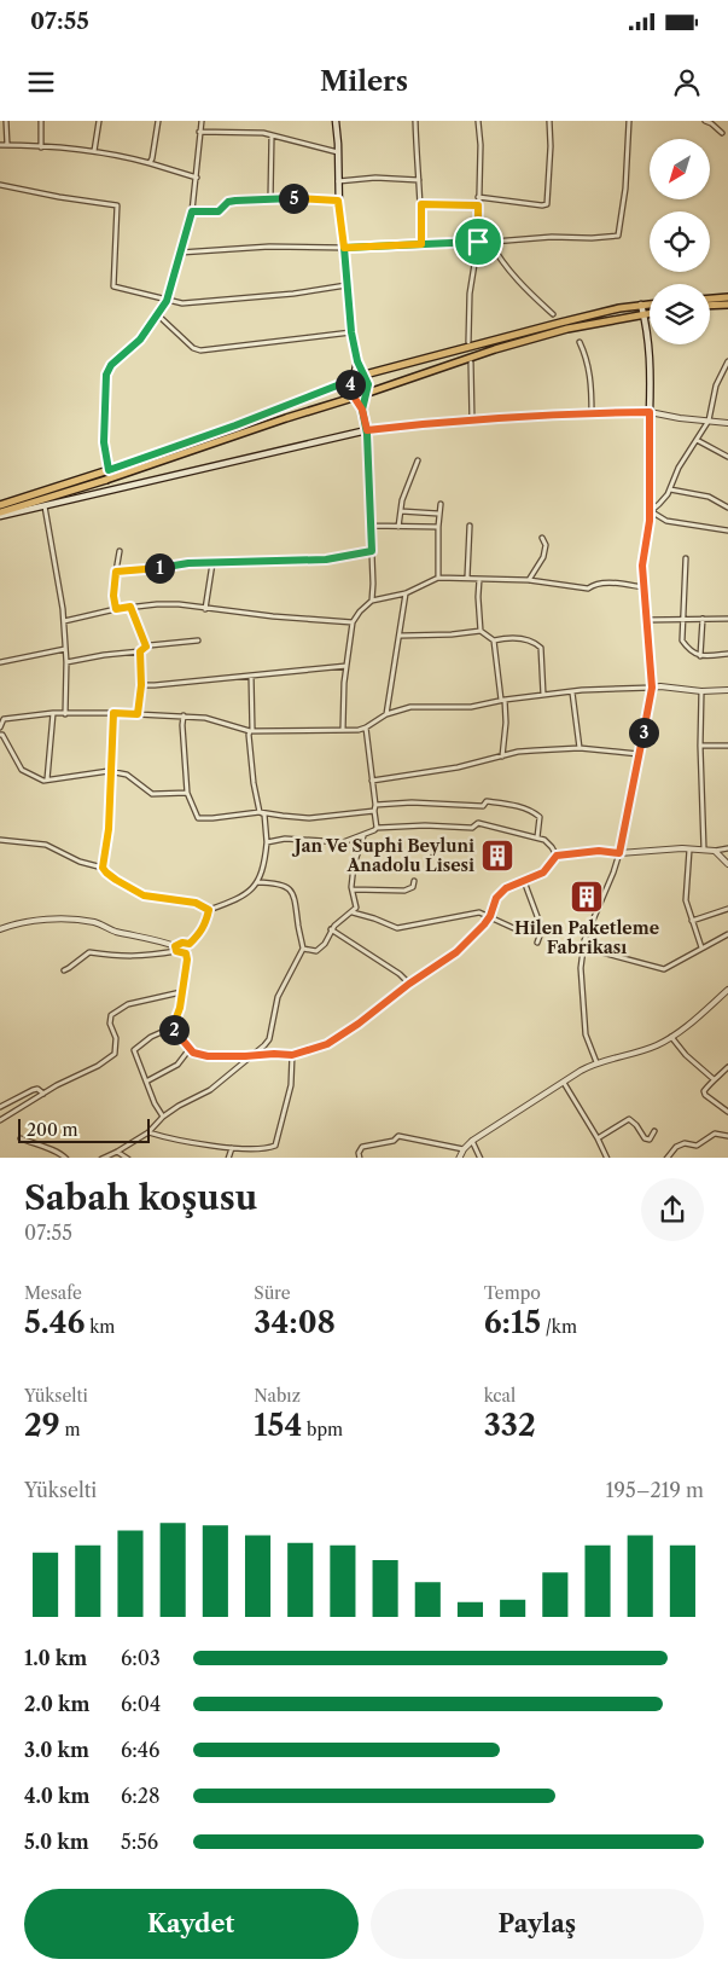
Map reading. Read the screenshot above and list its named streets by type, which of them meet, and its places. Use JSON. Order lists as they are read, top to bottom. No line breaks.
{"places":{"building":["Jan Ve Suphi Beyluni Anadolu Lisesi","Hilen Paketleme Fabrikası"]},"scale_bar":"200 m","north":"bottom left","page":{"status":"07:55","header":"Milers","pins":["5","4","1","3","2"],"scale":"200 m","heading":["Sabah koşusu","07:55"],"stats":[["Mesafe","5.46 km"],["Süre","34:08"],["Tempo","6:15 /km"],["Yükselti","29 m"],["Nabız","154 bpm"],["kcal","332"]],"chart":["Yükselti","195–219 m"],"list":[{"name":"1.0 km","note":"6:03"},{"name":"2.0 km","note":"6:04"},{"name":"3.0 km","note":"6:46"},{"name":"4.0 km","note":"6:28"},{"name":"5.0 km","note":"5:56"}],"buttons":["Kaydet","Paylaş"]}}
